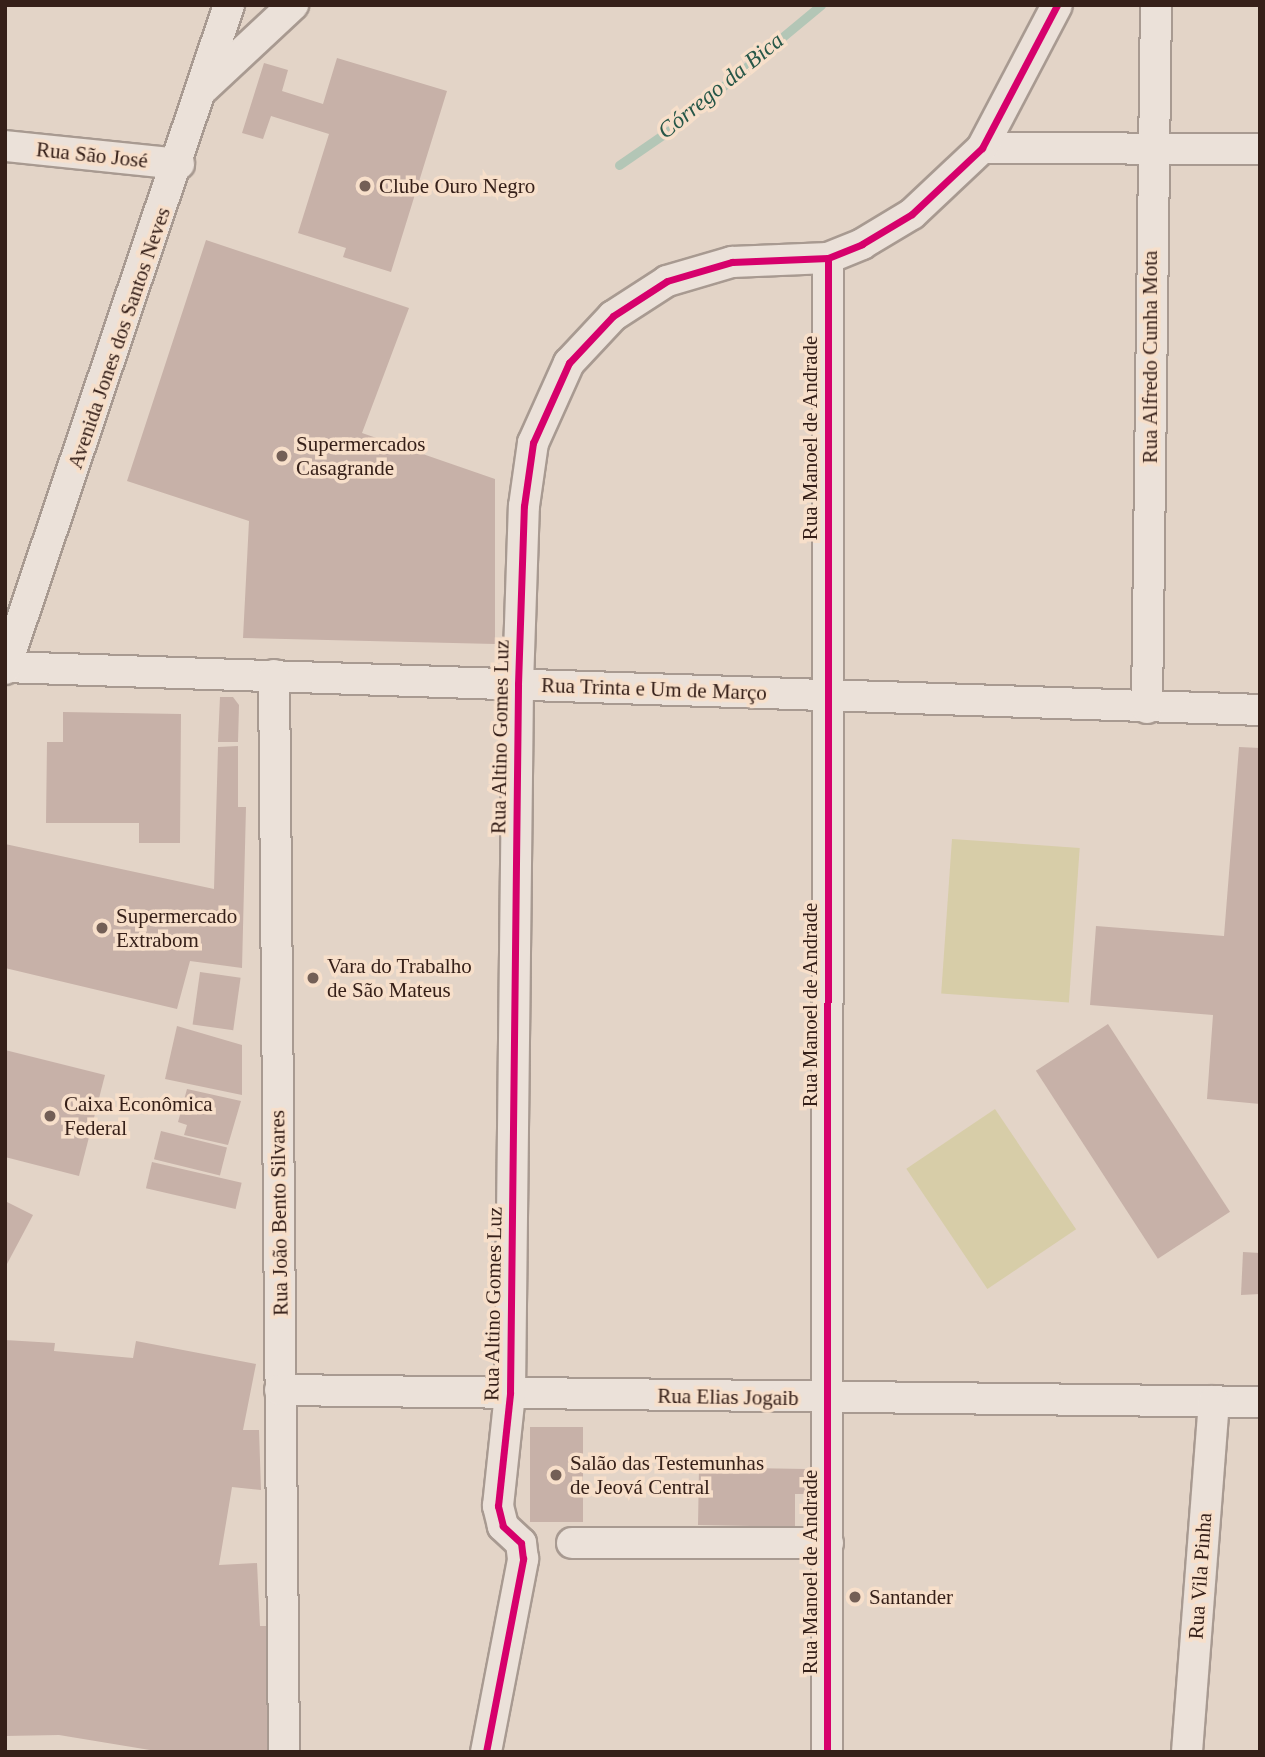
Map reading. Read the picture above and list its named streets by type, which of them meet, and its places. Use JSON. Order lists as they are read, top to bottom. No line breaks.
{"streets":{"street":["Rua São José","Avenida Jones dos Santos Neves","Rua Alfredo Cunha Mota","Rua Manoel de Andrade","Rua Trinta e Um de Março","Rua Altino Gomes Luz","Rua João Bento Silvares","Rua Elias Jogaib","Rua Vila Pinha"]},"crossings":[["Rua São José","Avenida Jones dos Santos Neves"],["Avenida Jones dos Santos Neves","Rua Trinta e Um de Março"],["Rua Alfredo Cunha Mota","Rua Trinta e Um de Março"],["Rua Manoel de Andrade","Rua Trinta e Um de Março"],["Rua Manoel de Andrade","Rua Altino Gomes Luz"],["Rua Manoel de Andrade","Rua Elias Jogaib"],["Rua Trinta e Um de Março","Rua Altino Gomes Luz"],["Rua Trinta e Um de Março","Rua João Bento Silvares"],["Rua Altino Gomes Luz","Rua Elias Jogaib"],["Rua João Bento Silvares","Rua Elias Jogaib"],["Rua Elias Jogaib","Rua Vila Pinha"]],"water":["Córrego da Bica"],"places":["Clube Ouro Negro","Supermercados Casagrande","Supermercado Extrabom","Vara do Trabalho de São Mateus","Caixa Econômica Federal","Salão das Testemunhas de Jeová Central","Santander"]}
